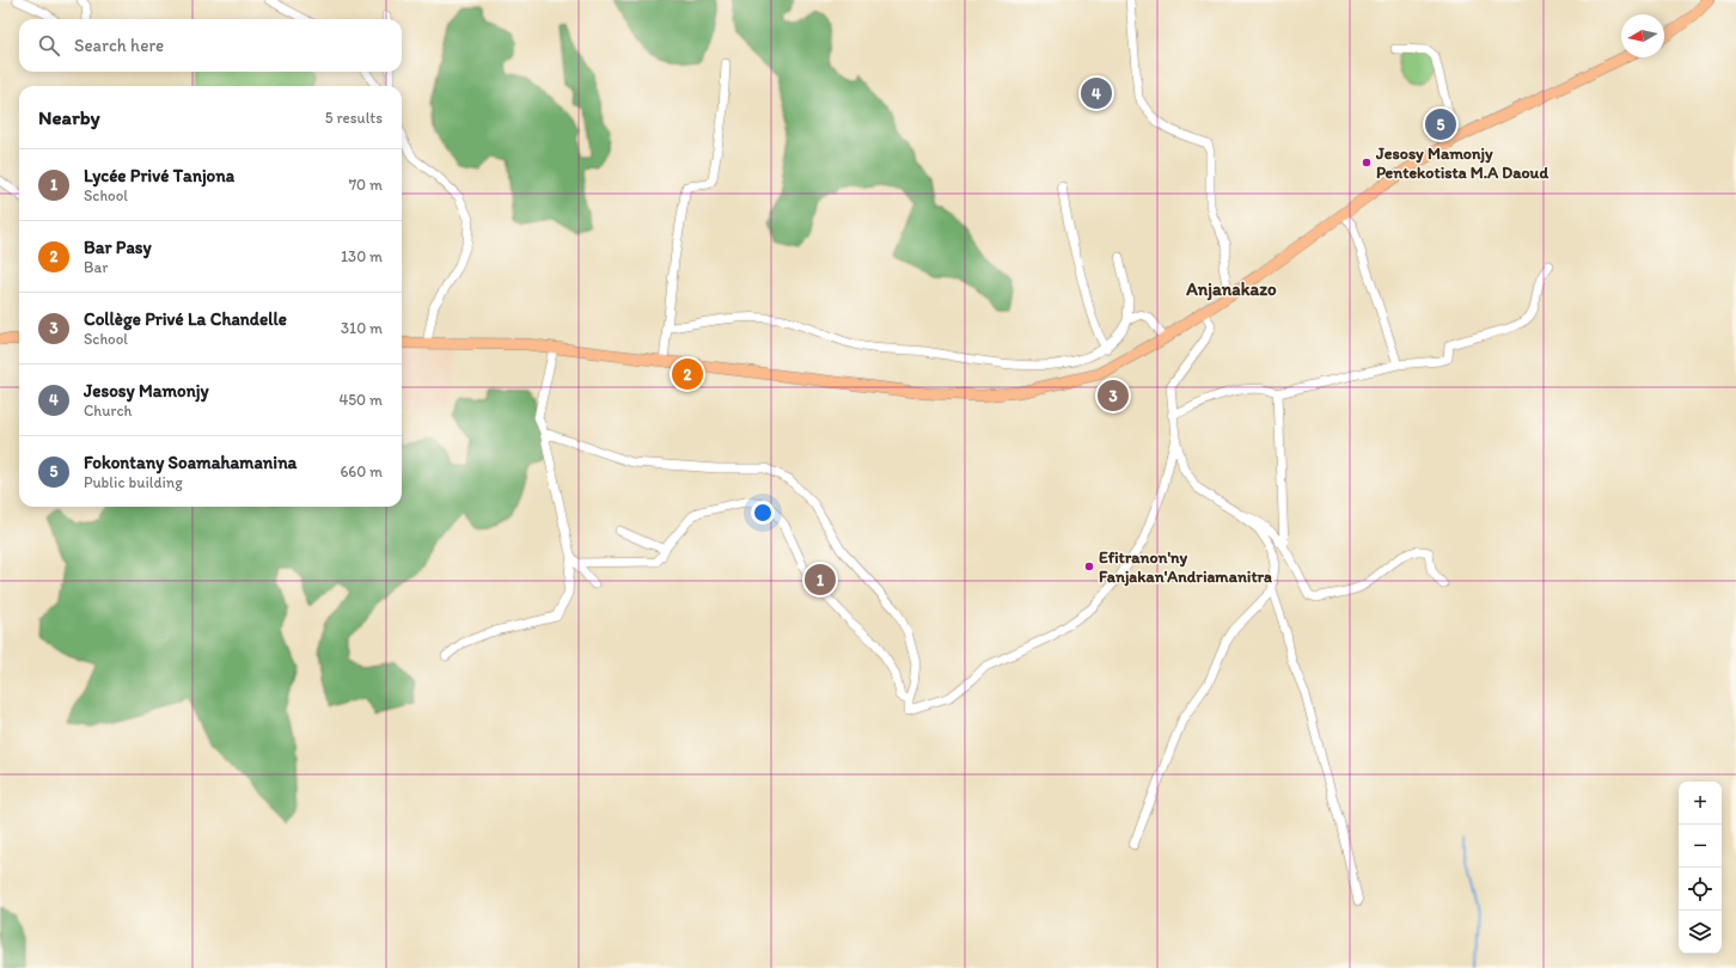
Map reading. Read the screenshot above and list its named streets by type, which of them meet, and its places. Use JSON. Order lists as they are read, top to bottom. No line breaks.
{"districts":["Anjanakazo"],"places":["Jesosy Mamonjy Pentekotista M.A Daoud","Efitranon'ny Fanjakan'Andriamanitra"],"north":"left","page":{"search":"Search here","pins":["4","5","2","3","1"],"heading":["Nearby","5 results"],"list":[{"mark":"1","name":"Lycée Privé Tanjona","note":"School","value":"70 m"},{"mark":"2","name":"Bar Pasy","note":"Bar","value":"130 m"},{"mark":"3","name":"Collège Privé La Chandelle","note":"School","value":"310 m"},{"mark":"4","name":"Jesosy Mamonjy","note":"Church","value":"450 m"},{"mark":"5","name":"Fokontany Soamahamanina","note":"Public building","value":"660 m"}],"map_buttons":["+","−"]}}
